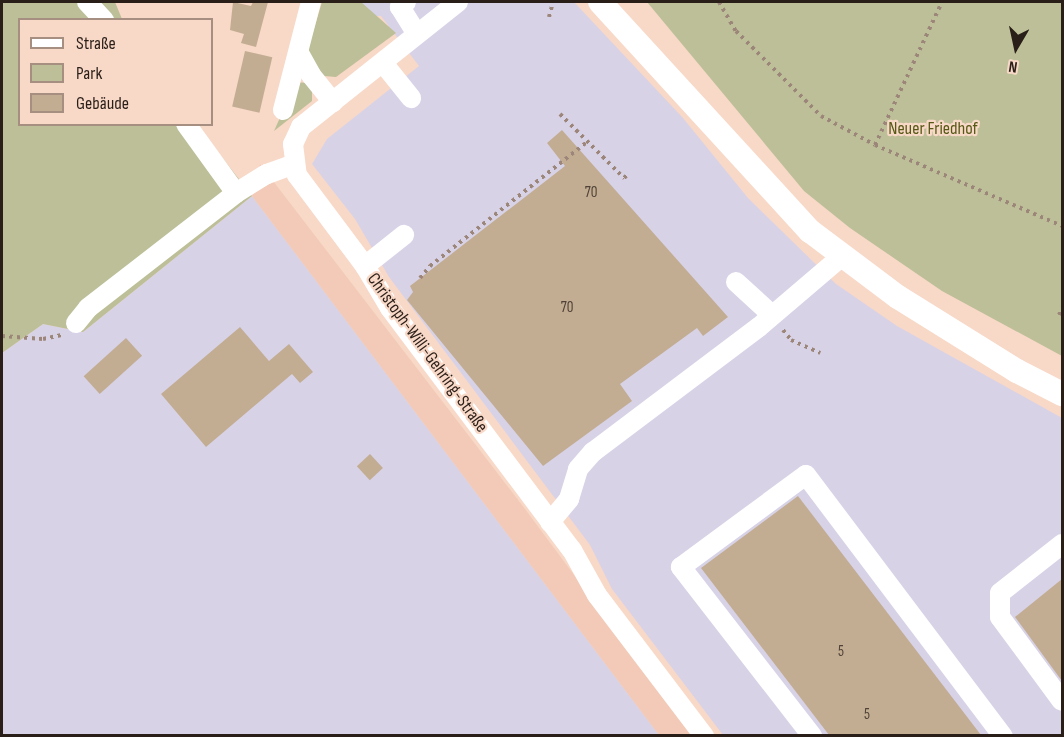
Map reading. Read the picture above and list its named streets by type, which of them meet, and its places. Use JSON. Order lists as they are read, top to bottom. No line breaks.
{"streets":{"street":["Christoph-Willi-Gehring-Straße"]},"parks":["Neuer Friedhof"],"house_numbers":["70","70","5","5"],"legend":["Straße","Park","Gebäude"],"north":"bottom"}
